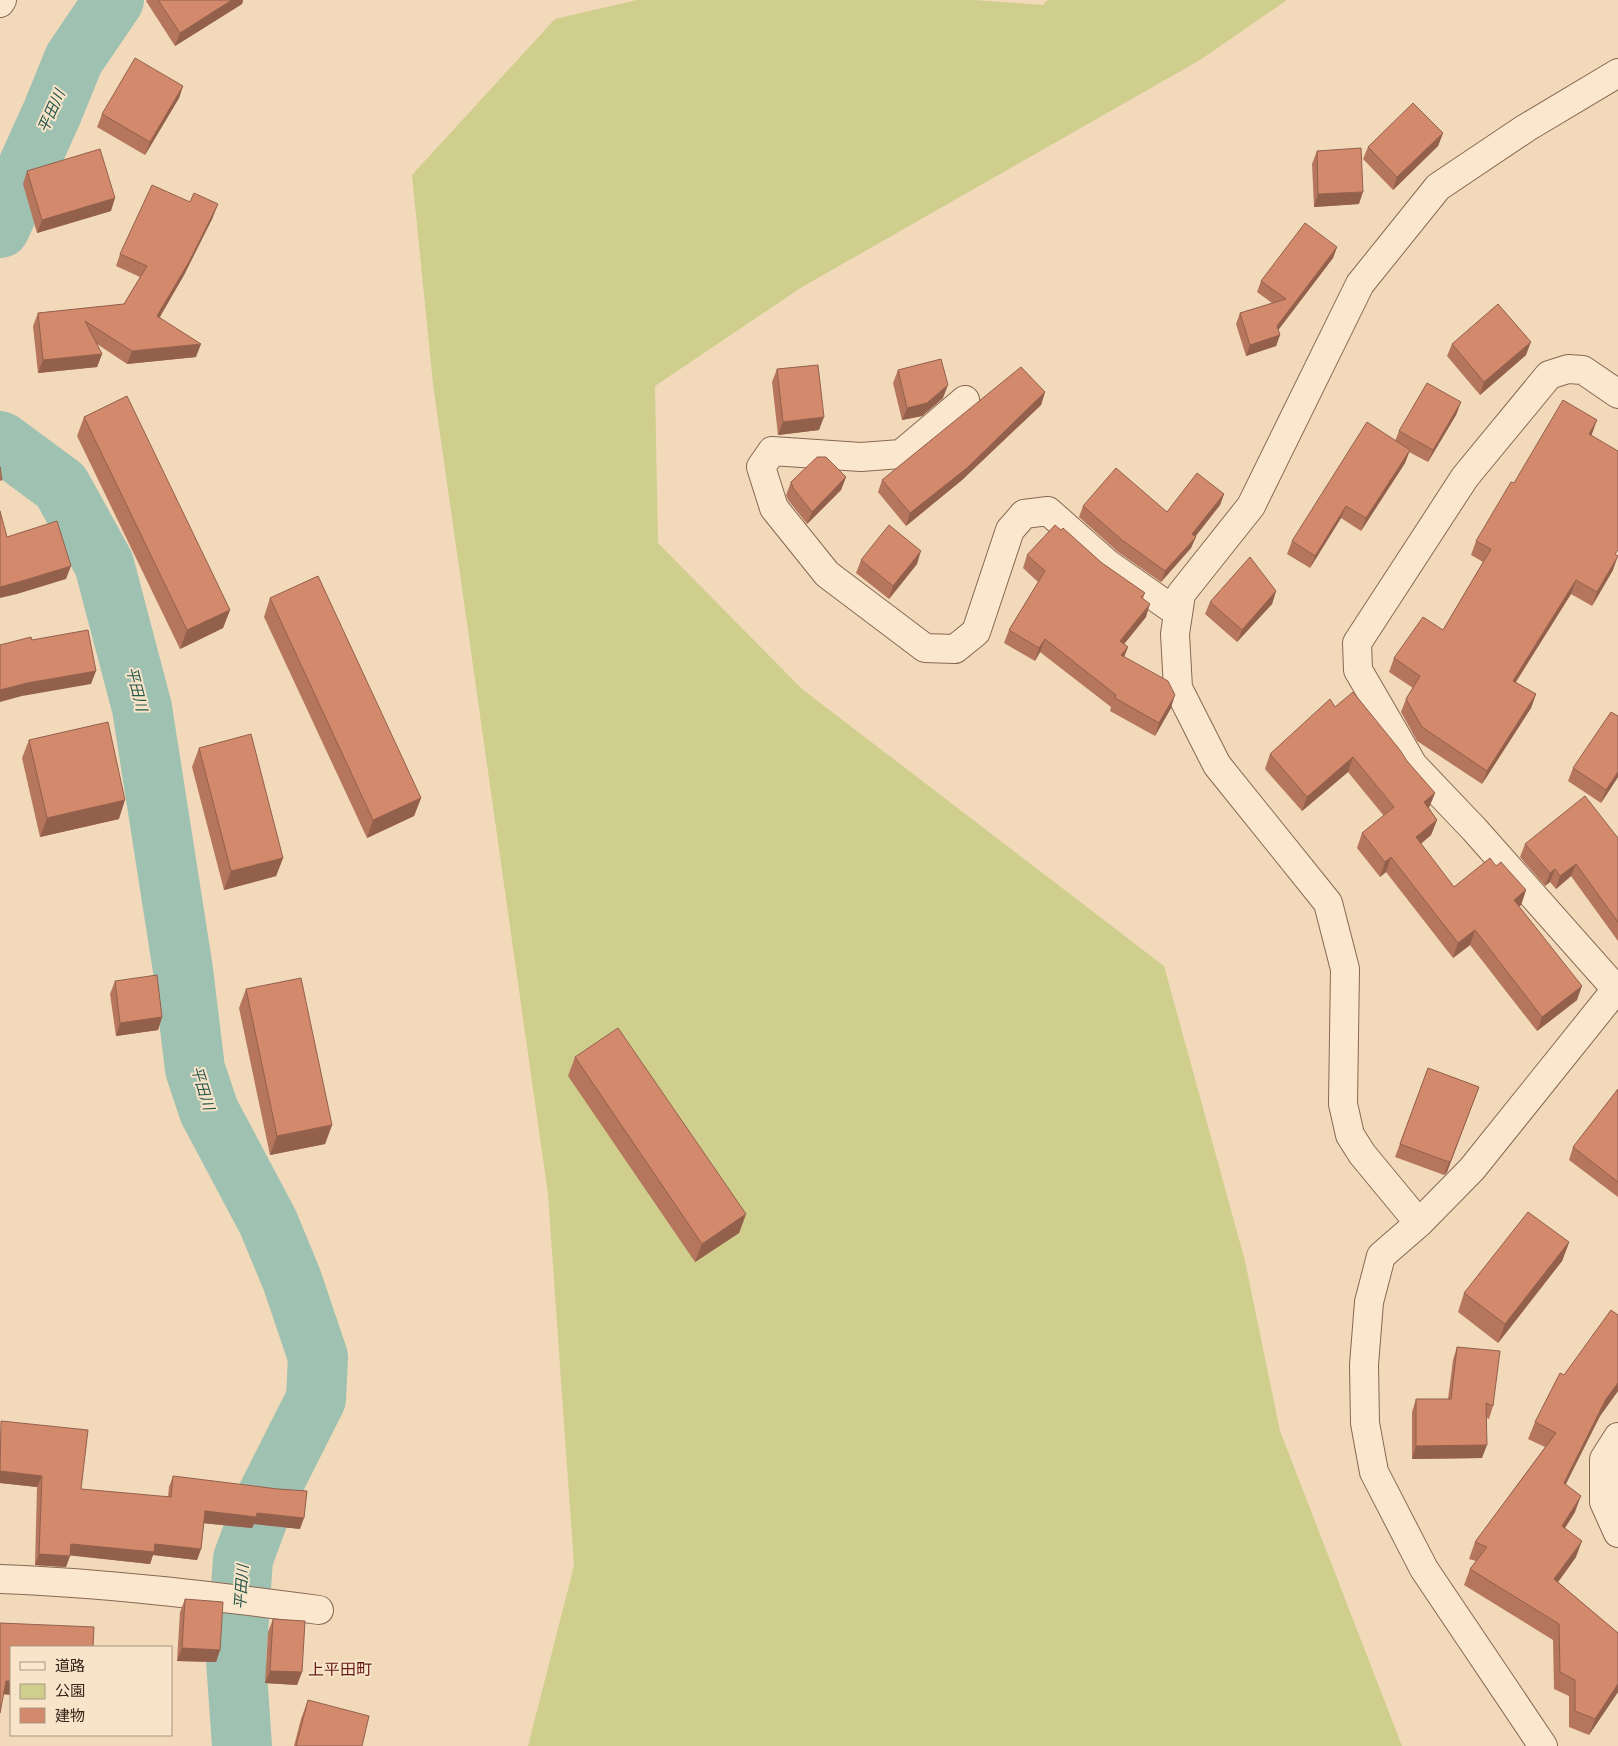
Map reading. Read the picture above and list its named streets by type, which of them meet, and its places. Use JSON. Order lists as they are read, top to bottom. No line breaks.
{"districts":["上平田町"],"water":["平田川"],"legend":["道路","公園","建物"]}
